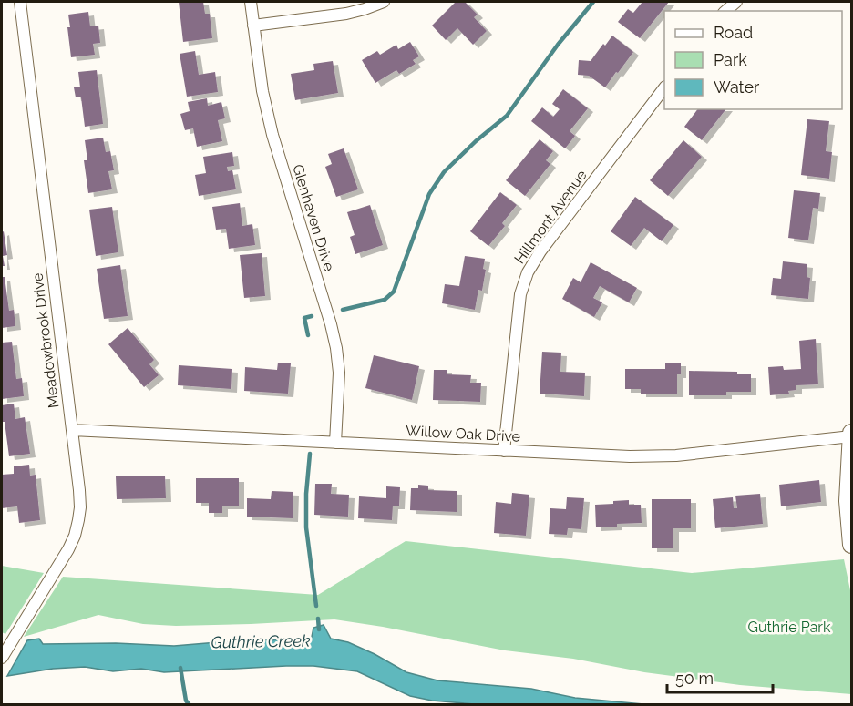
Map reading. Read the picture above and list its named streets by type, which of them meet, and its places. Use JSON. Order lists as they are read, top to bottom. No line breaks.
{"streets":{"street":["Hillmont Avenue","Glenhaven Drive","Meadowbrook Drive","Willow Oak Drive"]},"crossings":[["Hillmont Avenue","Willow Oak Drive"],["Glenhaven Drive","Willow Oak Drive"],["Meadowbrook Drive","Willow Oak Drive"]],"water":["Guthrie Creek"],"parks":["Guthrie Park"],"legend":["Road","Park","Water"],"scale_bar":"50 m"}
